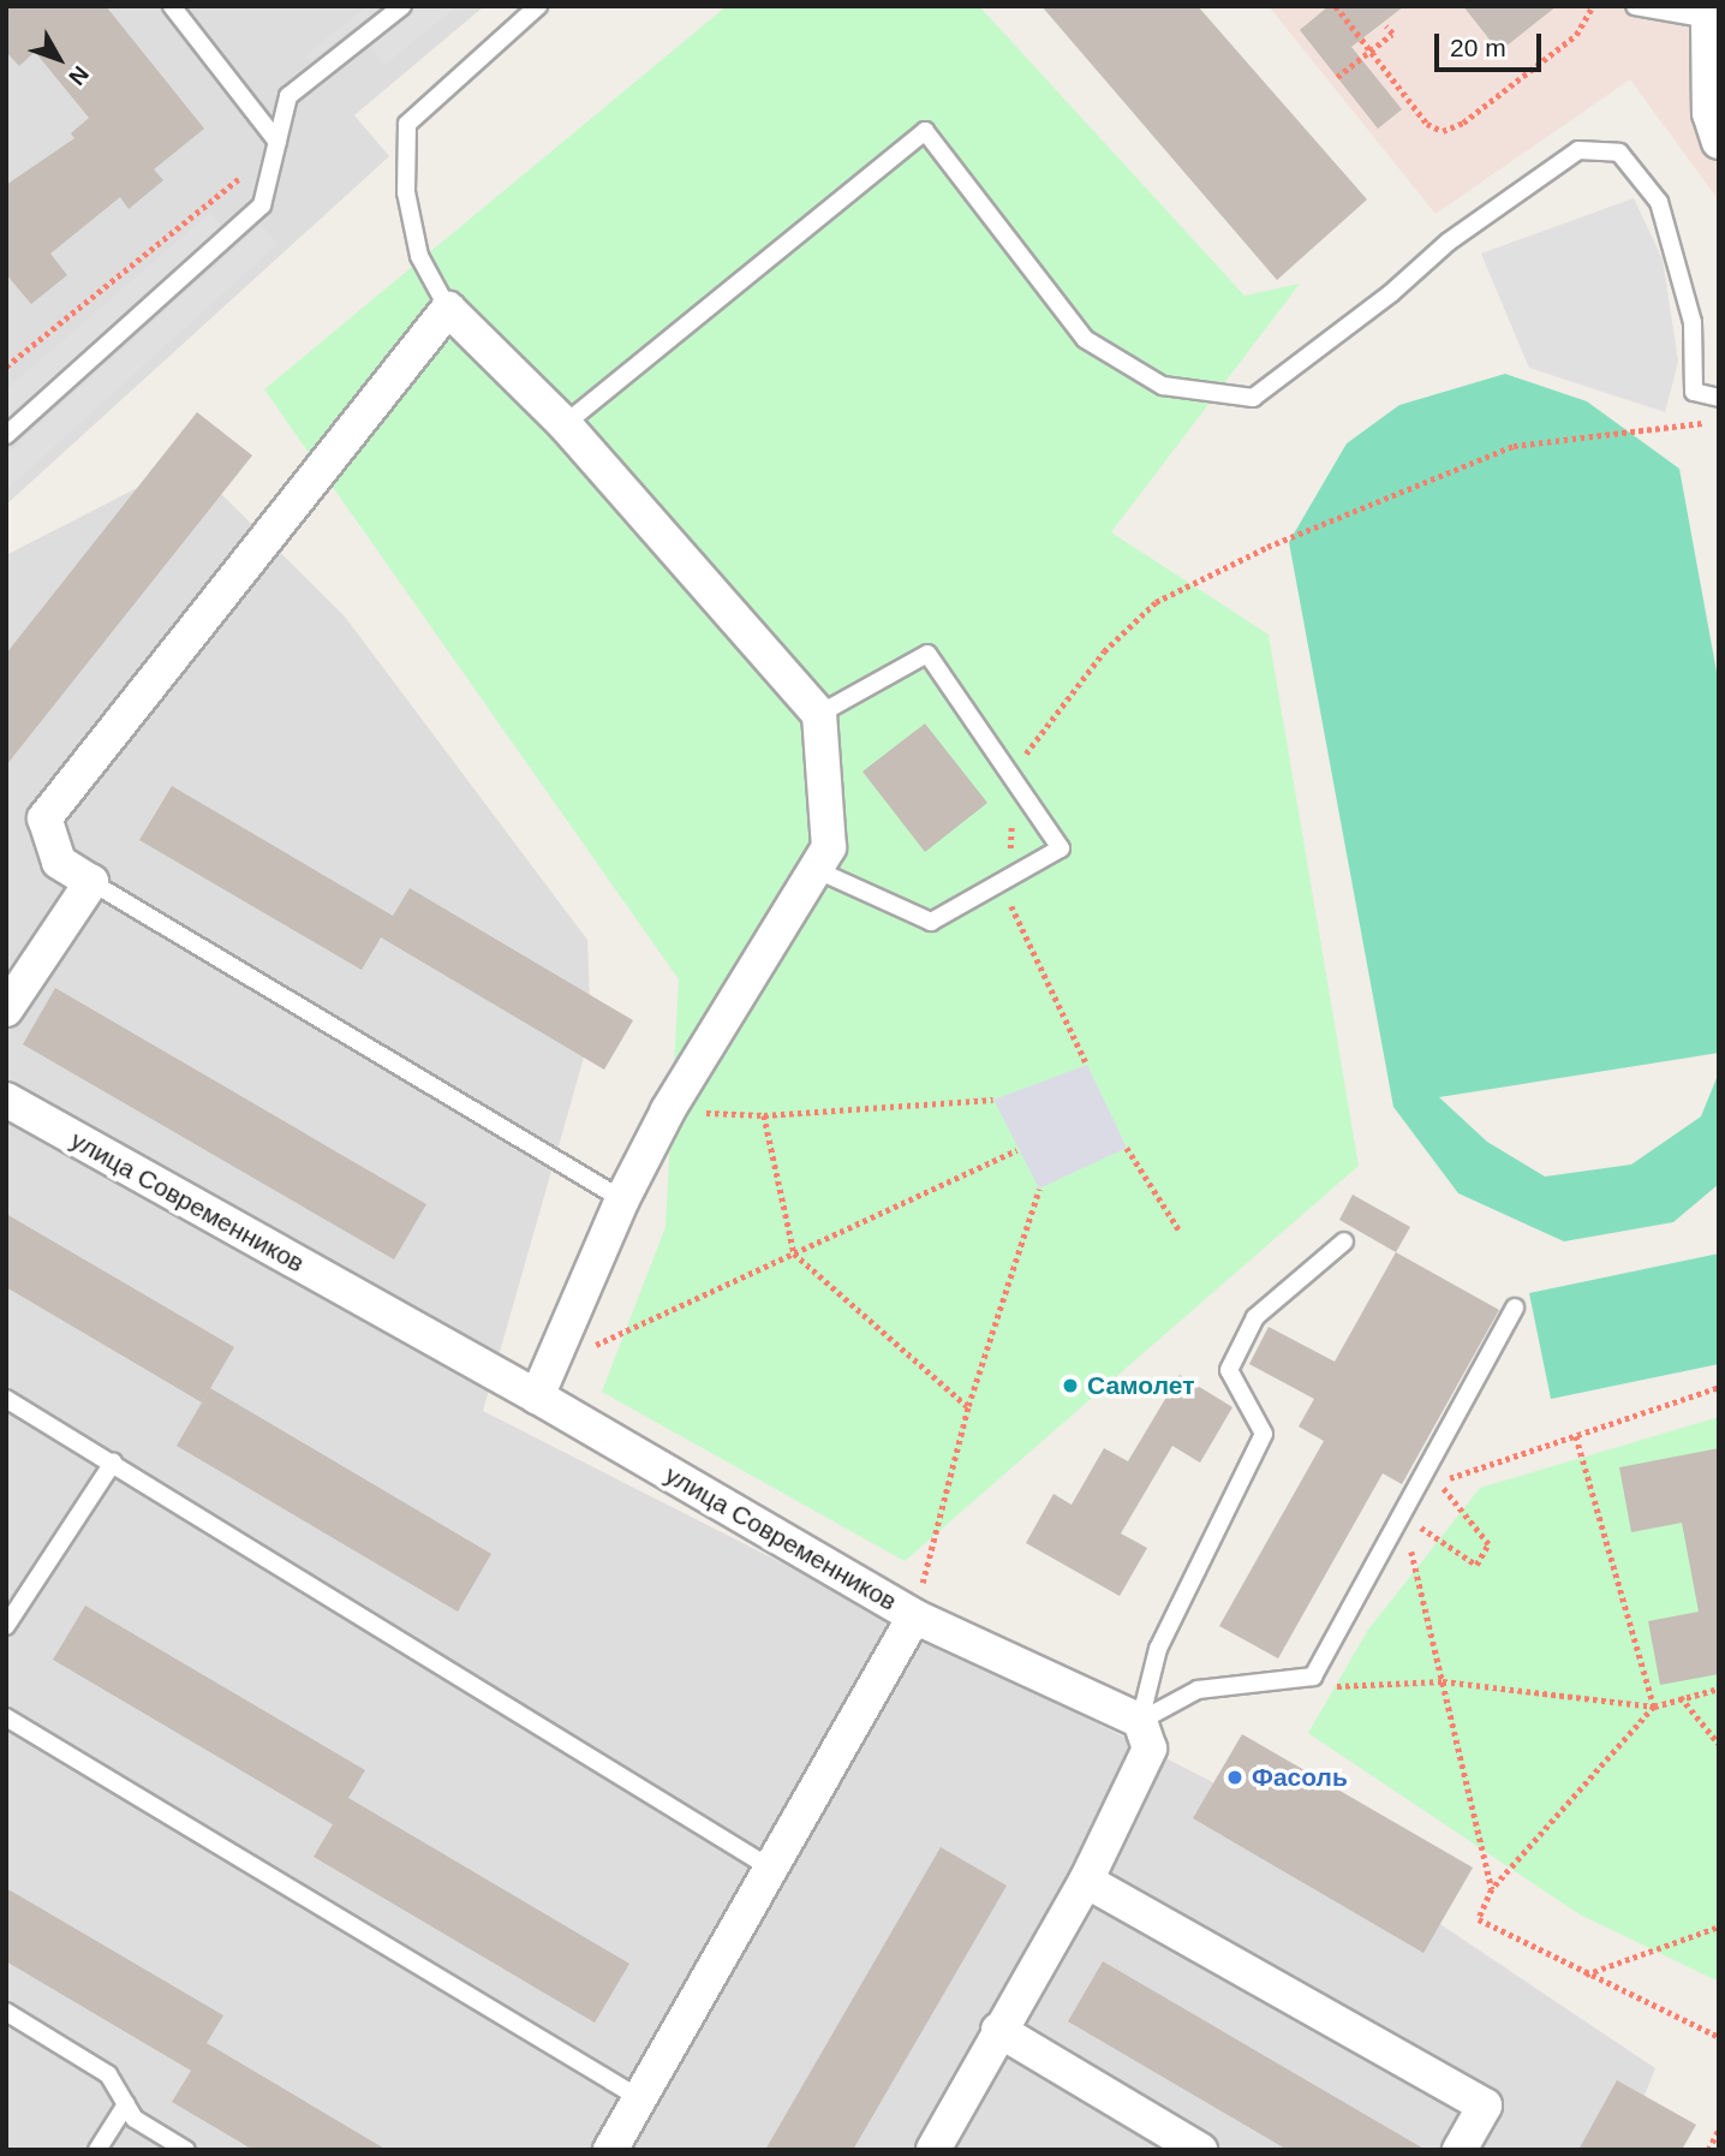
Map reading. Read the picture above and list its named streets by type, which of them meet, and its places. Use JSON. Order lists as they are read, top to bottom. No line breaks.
{"streets":{"street":["улица Современников"]},"places":["Самолет","Фасоль"],"scale_bar":"20 m","north":"bottom right"}
